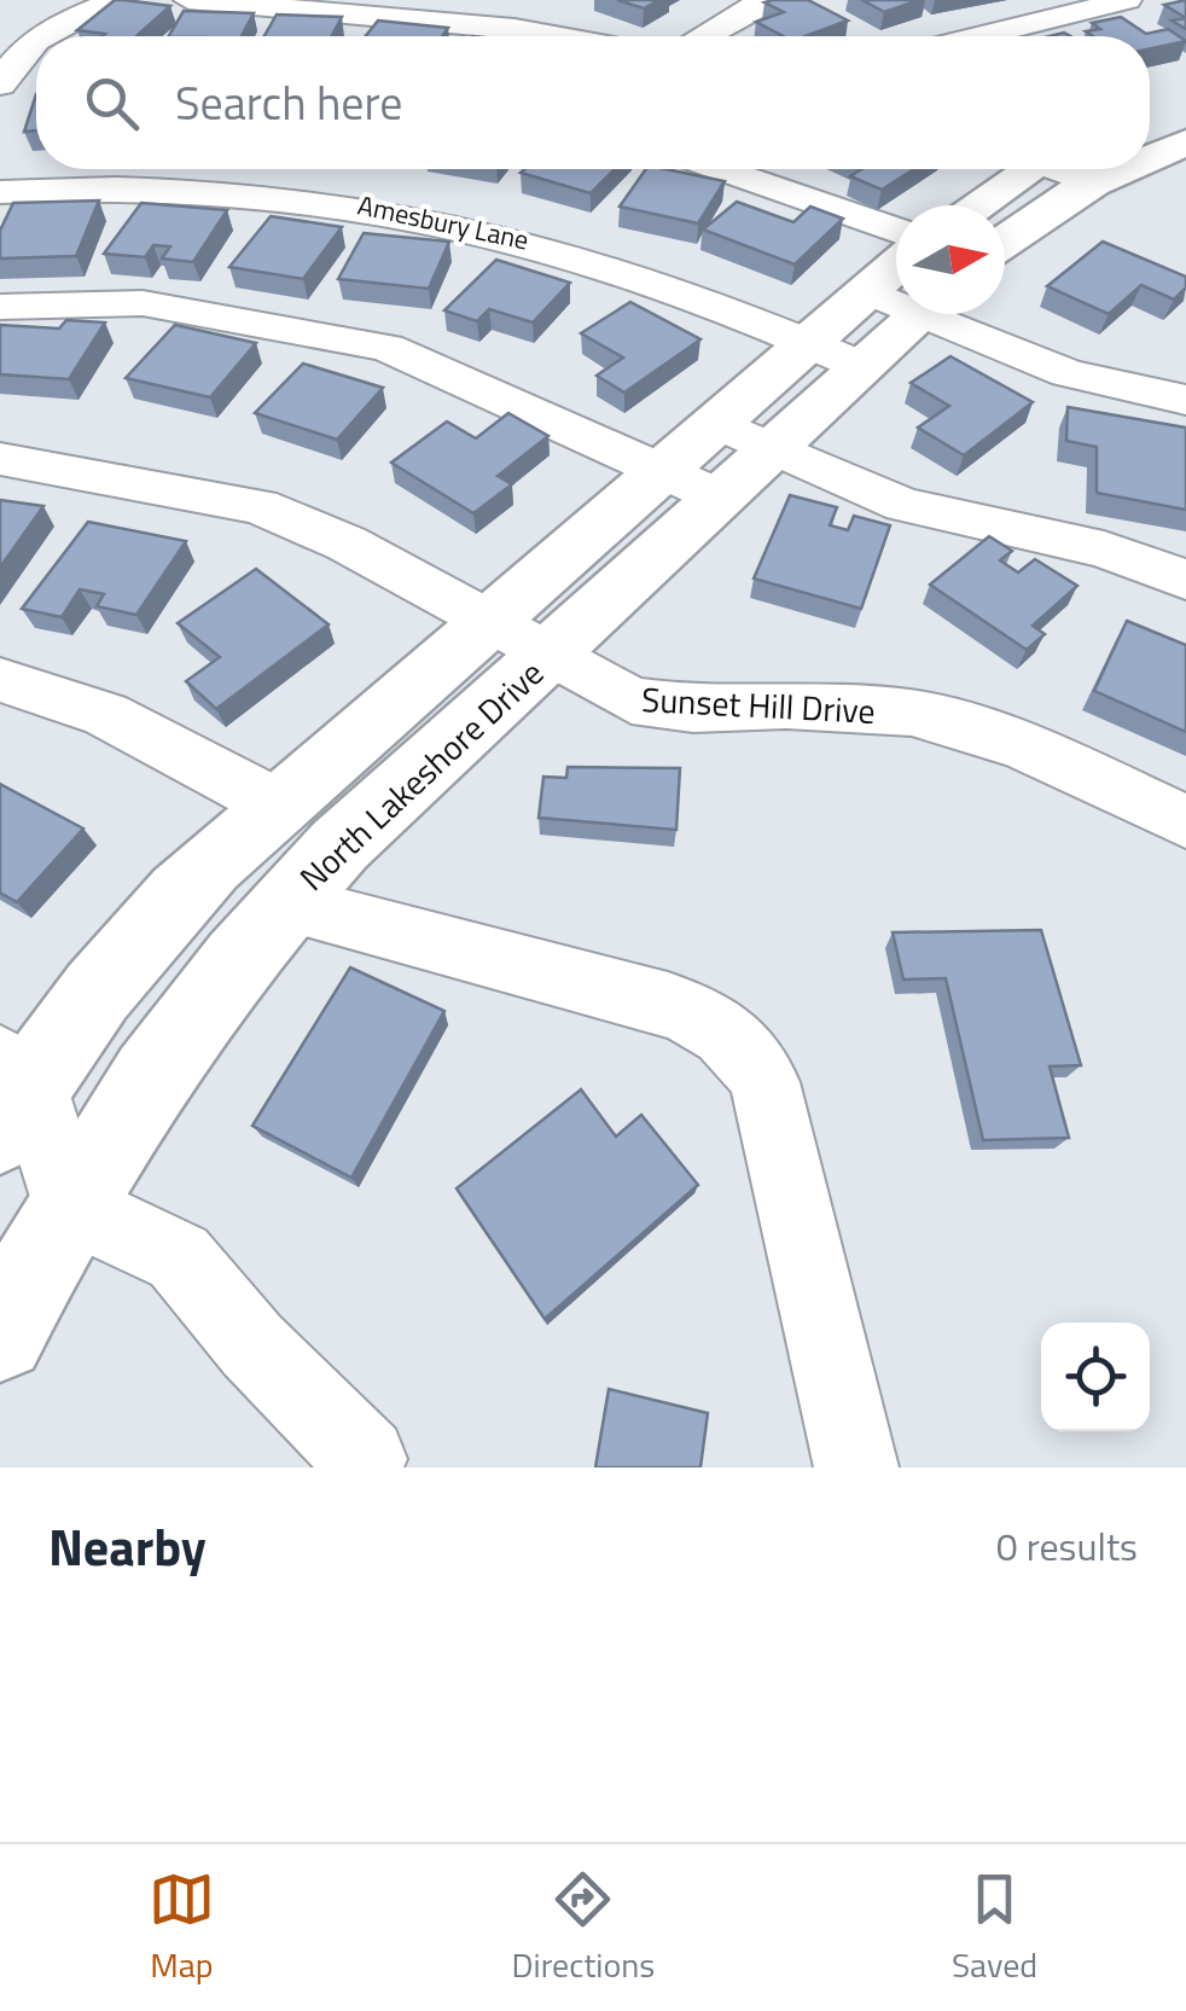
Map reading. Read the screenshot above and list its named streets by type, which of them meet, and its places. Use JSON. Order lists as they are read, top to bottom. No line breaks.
{"streets":{"main road":["North Lakeshore Drive"],"street":["Amesbury Lane","Sunset Hill Drive"]},"crossings":[["Amesbury Lane","North Lakeshore Drive"],["Sunset Hill Drive","North Lakeshore Drive"]],"north":"right","page":{"search":"Search here","heading":["Nearby","0 results"],"nav":["Map","Directions","Saved"]}}
